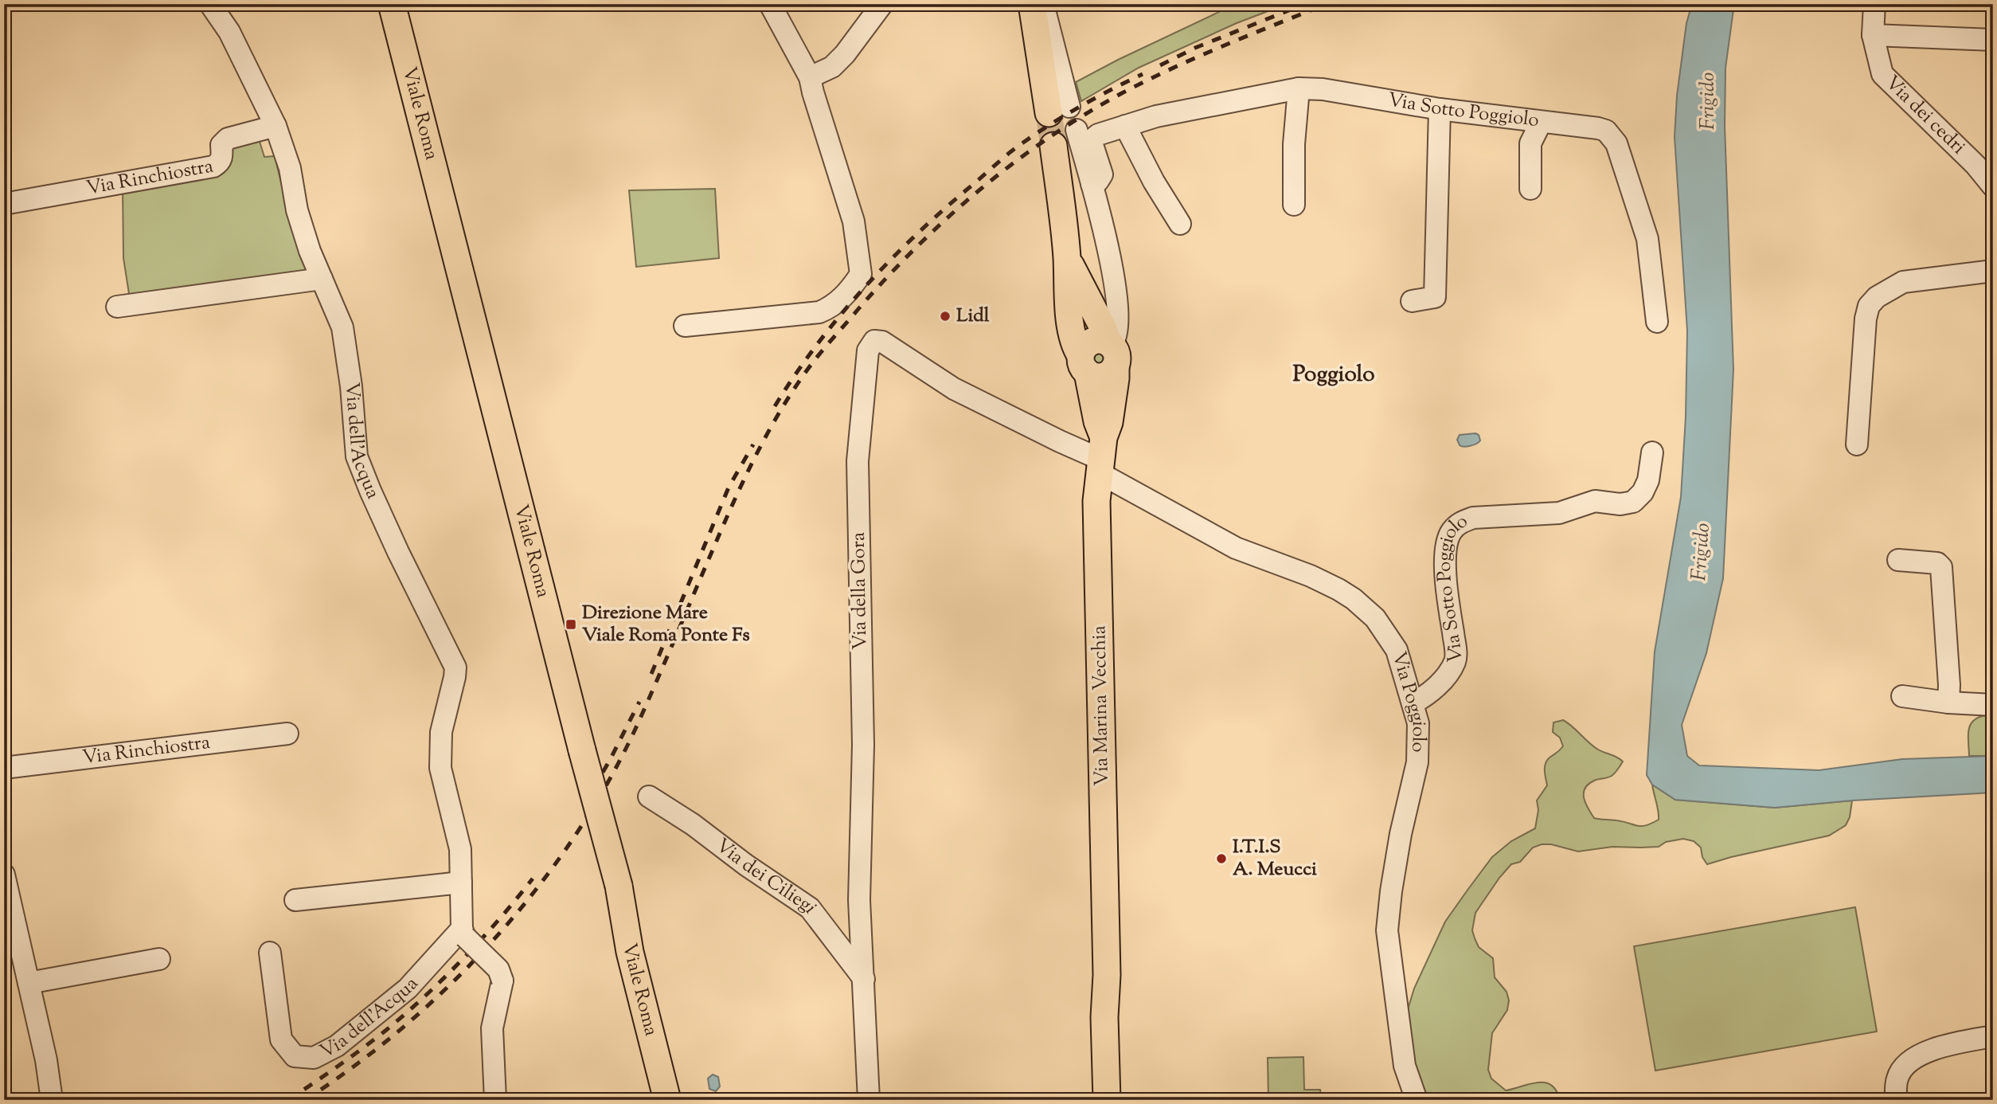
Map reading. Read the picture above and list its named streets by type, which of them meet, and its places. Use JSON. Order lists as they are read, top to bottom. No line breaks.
{"streets":{"main road":["Viale Roma","Via Marina Vecchia"],"street":["Via Sotto Poggiolo","Via dei cedri","Via Rinchiostra","Via dell'Acqua","Via della Gora","Via Poggiolo","Via dei Ciliegi"]},"crossings":[["Via Sotto Poggiolo","Via Poggiolo"],["Via Sotto Poggiolo","Via Marina Vecchia"],["Via Rinchiostra","Via dell'Acqua"],["Via della Gora","Via Poggiolo"],["Via della Gora","Via Marina Vecchia"],["Via della Gora","Via dei Ciliegi"],["Via Poggiolo","Via Marina Vecchia"]],"districts":["Poggiolo"],"water":["Frigido"],"places":{"other":["Lidl","I.T.I.S A. Meucci"],"transit":["Direzione Mare Viale Roma Ponte Fs"]}}
